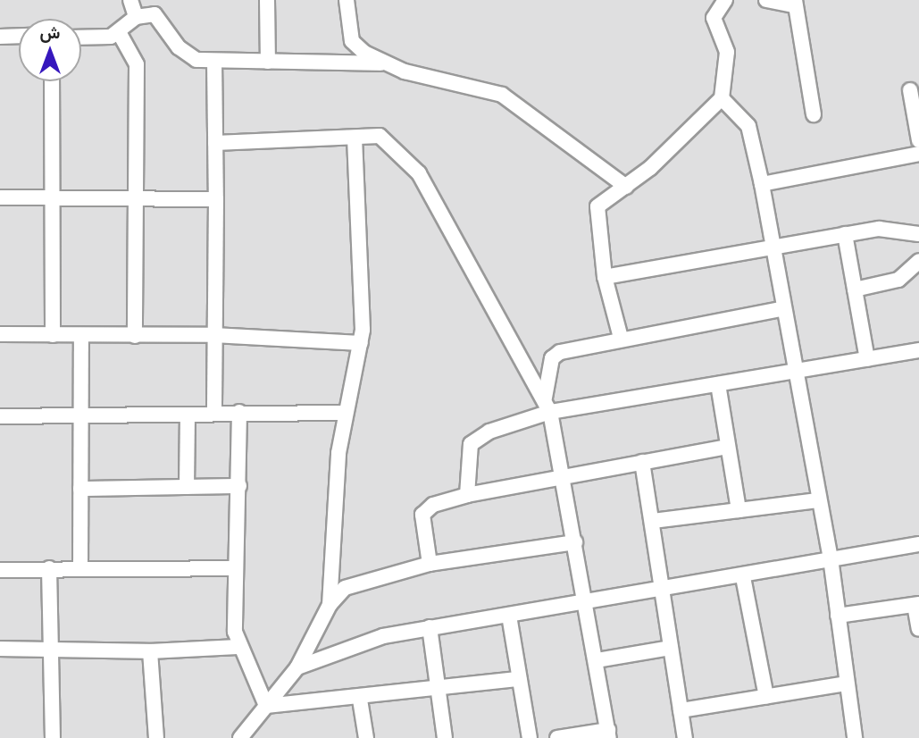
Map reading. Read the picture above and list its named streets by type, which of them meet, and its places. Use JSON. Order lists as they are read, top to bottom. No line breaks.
{"north":"top"}
